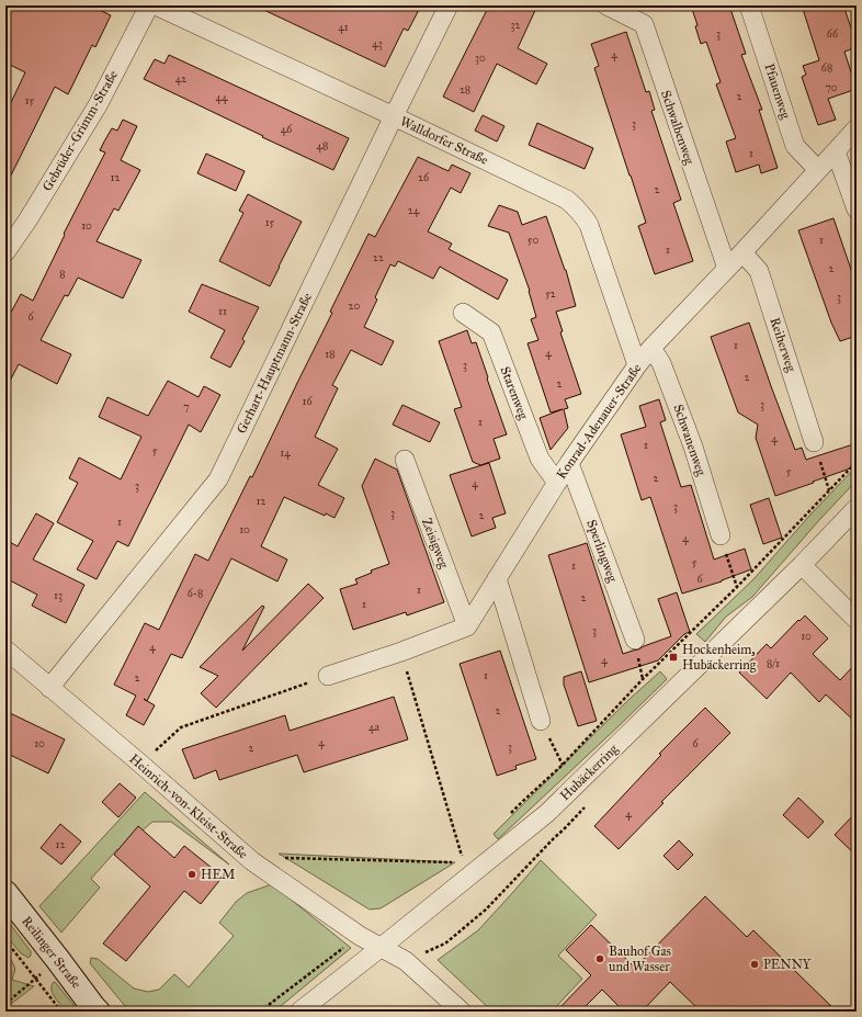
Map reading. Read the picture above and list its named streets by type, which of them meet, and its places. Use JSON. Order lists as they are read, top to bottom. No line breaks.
{"streets":{"main road":["Reilinger Straße"],"street":["Pfauenweg","Schwalbenweg","Gebrüder-Grimm-Straße","Walldorfer Straße","Reiherweg","Gerhart-Hauptmann-Straße","Starenweg","Konrad-Adenauer-Straße","Schwanenweg","Zeisigweg","Sperlingweg","Hubäckerring","Heinrich-von-Kleist-Straße"]},"crossings":[["Pfauenweg","Konrad-Adenauer-Straße"],["Schwalbenweg","Konrad-Adenauer-Straße"],["Walldorfer Straße","Gerhart-Hauptmann-Straße"],["Walldorfer Straße","Konrad-Adenauer-Straße"],["Reiherweg","Konrad-Adenauer-Straße"],["Gerhart-Hauptmann-Straße","Heinrich-von-Kleist-Straße"],["Starenweg","Konrad-Adenauer-Straße"],["Konrad-Adenauer-Straße","Schwanenweg"],["Konrad-Adenauer-Straße","Zeisigweg"],["Konrad-Adenauer-Straße","Sperlingweg"],["Hubäckerring","Heinrich-von-Kleist-Straße"]],"places":{"transit":["Hockenheim, Hubäckerring"],"other":["HEM","Bauhof Gas und Wasser","PENNY"]},"house_numbers":["32","41","3","66","43","4","30","68","42","70","28","2","44","15","3","46","48","1","12","26","2","24","15","10","50","1","1","22","2","8","52","3","20","11","6","1","4","18","3","2","2","16","3","7","1","4","1","5","14","5","2","4","3","12","3","3","2","1","10","4","5","1","6","1","6-8","13","2","1","3","10","4","4","8/1","1","2","2","4a","4","10","6","3","2","4","12"]}
